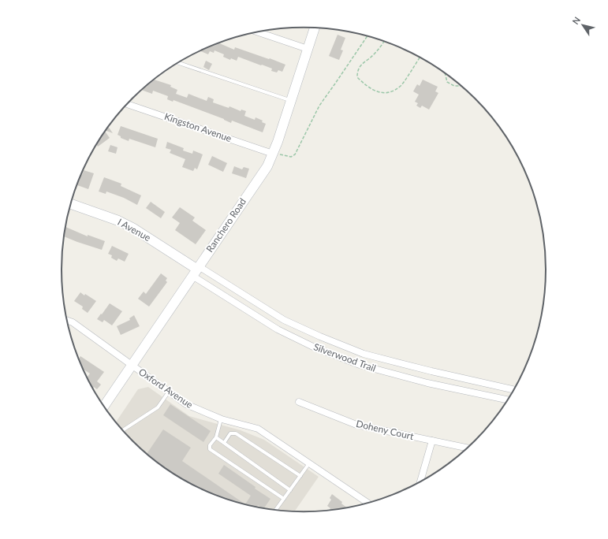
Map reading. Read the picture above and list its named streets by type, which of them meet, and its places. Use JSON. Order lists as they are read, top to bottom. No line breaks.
{"streets":{"main road":["Ranchero Road","I Avenue"],"street":["Kingston Avenue","Silverwood Trail","Oxford Avenue","Doheny Court"]},"crossings":[["Kingston Avenue","Ranchero Road"],["Ranchero Road","I Avenue"],["Ranchero Road","Silverwood Trail"],["Ranchero Road","Oxford Avenue"],["I Avenue","Silverwood Trail"]],"north":"top left"}
